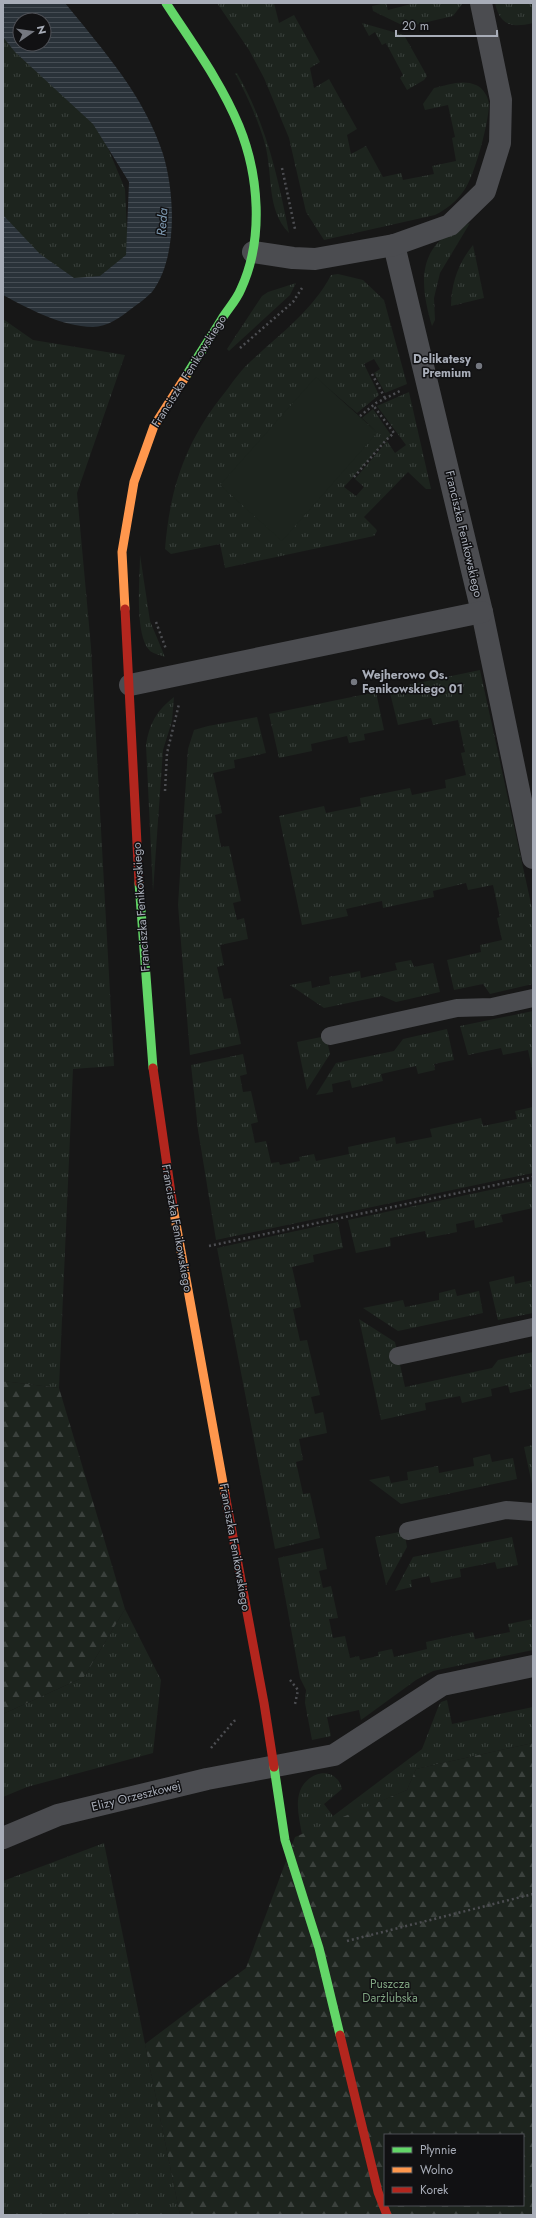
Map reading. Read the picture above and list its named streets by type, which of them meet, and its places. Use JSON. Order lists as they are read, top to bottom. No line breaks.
{"streets":{"street":["Franciszka Fenikowskiego","Elizy Orzeszkowej"]},"crossings":[["Franciszka Fenikowskiego","Elizy Orzeszkowej"]],"water":["Reda"],"parks":["Puszcza Darżlubska"],"places":["Delikatesy Premium","Wejherowo Os. Fenikowskiego 01"],"legend":["Płynnie","Wolno","Korek"],"scale_bar":"20 m","north":"right"}
